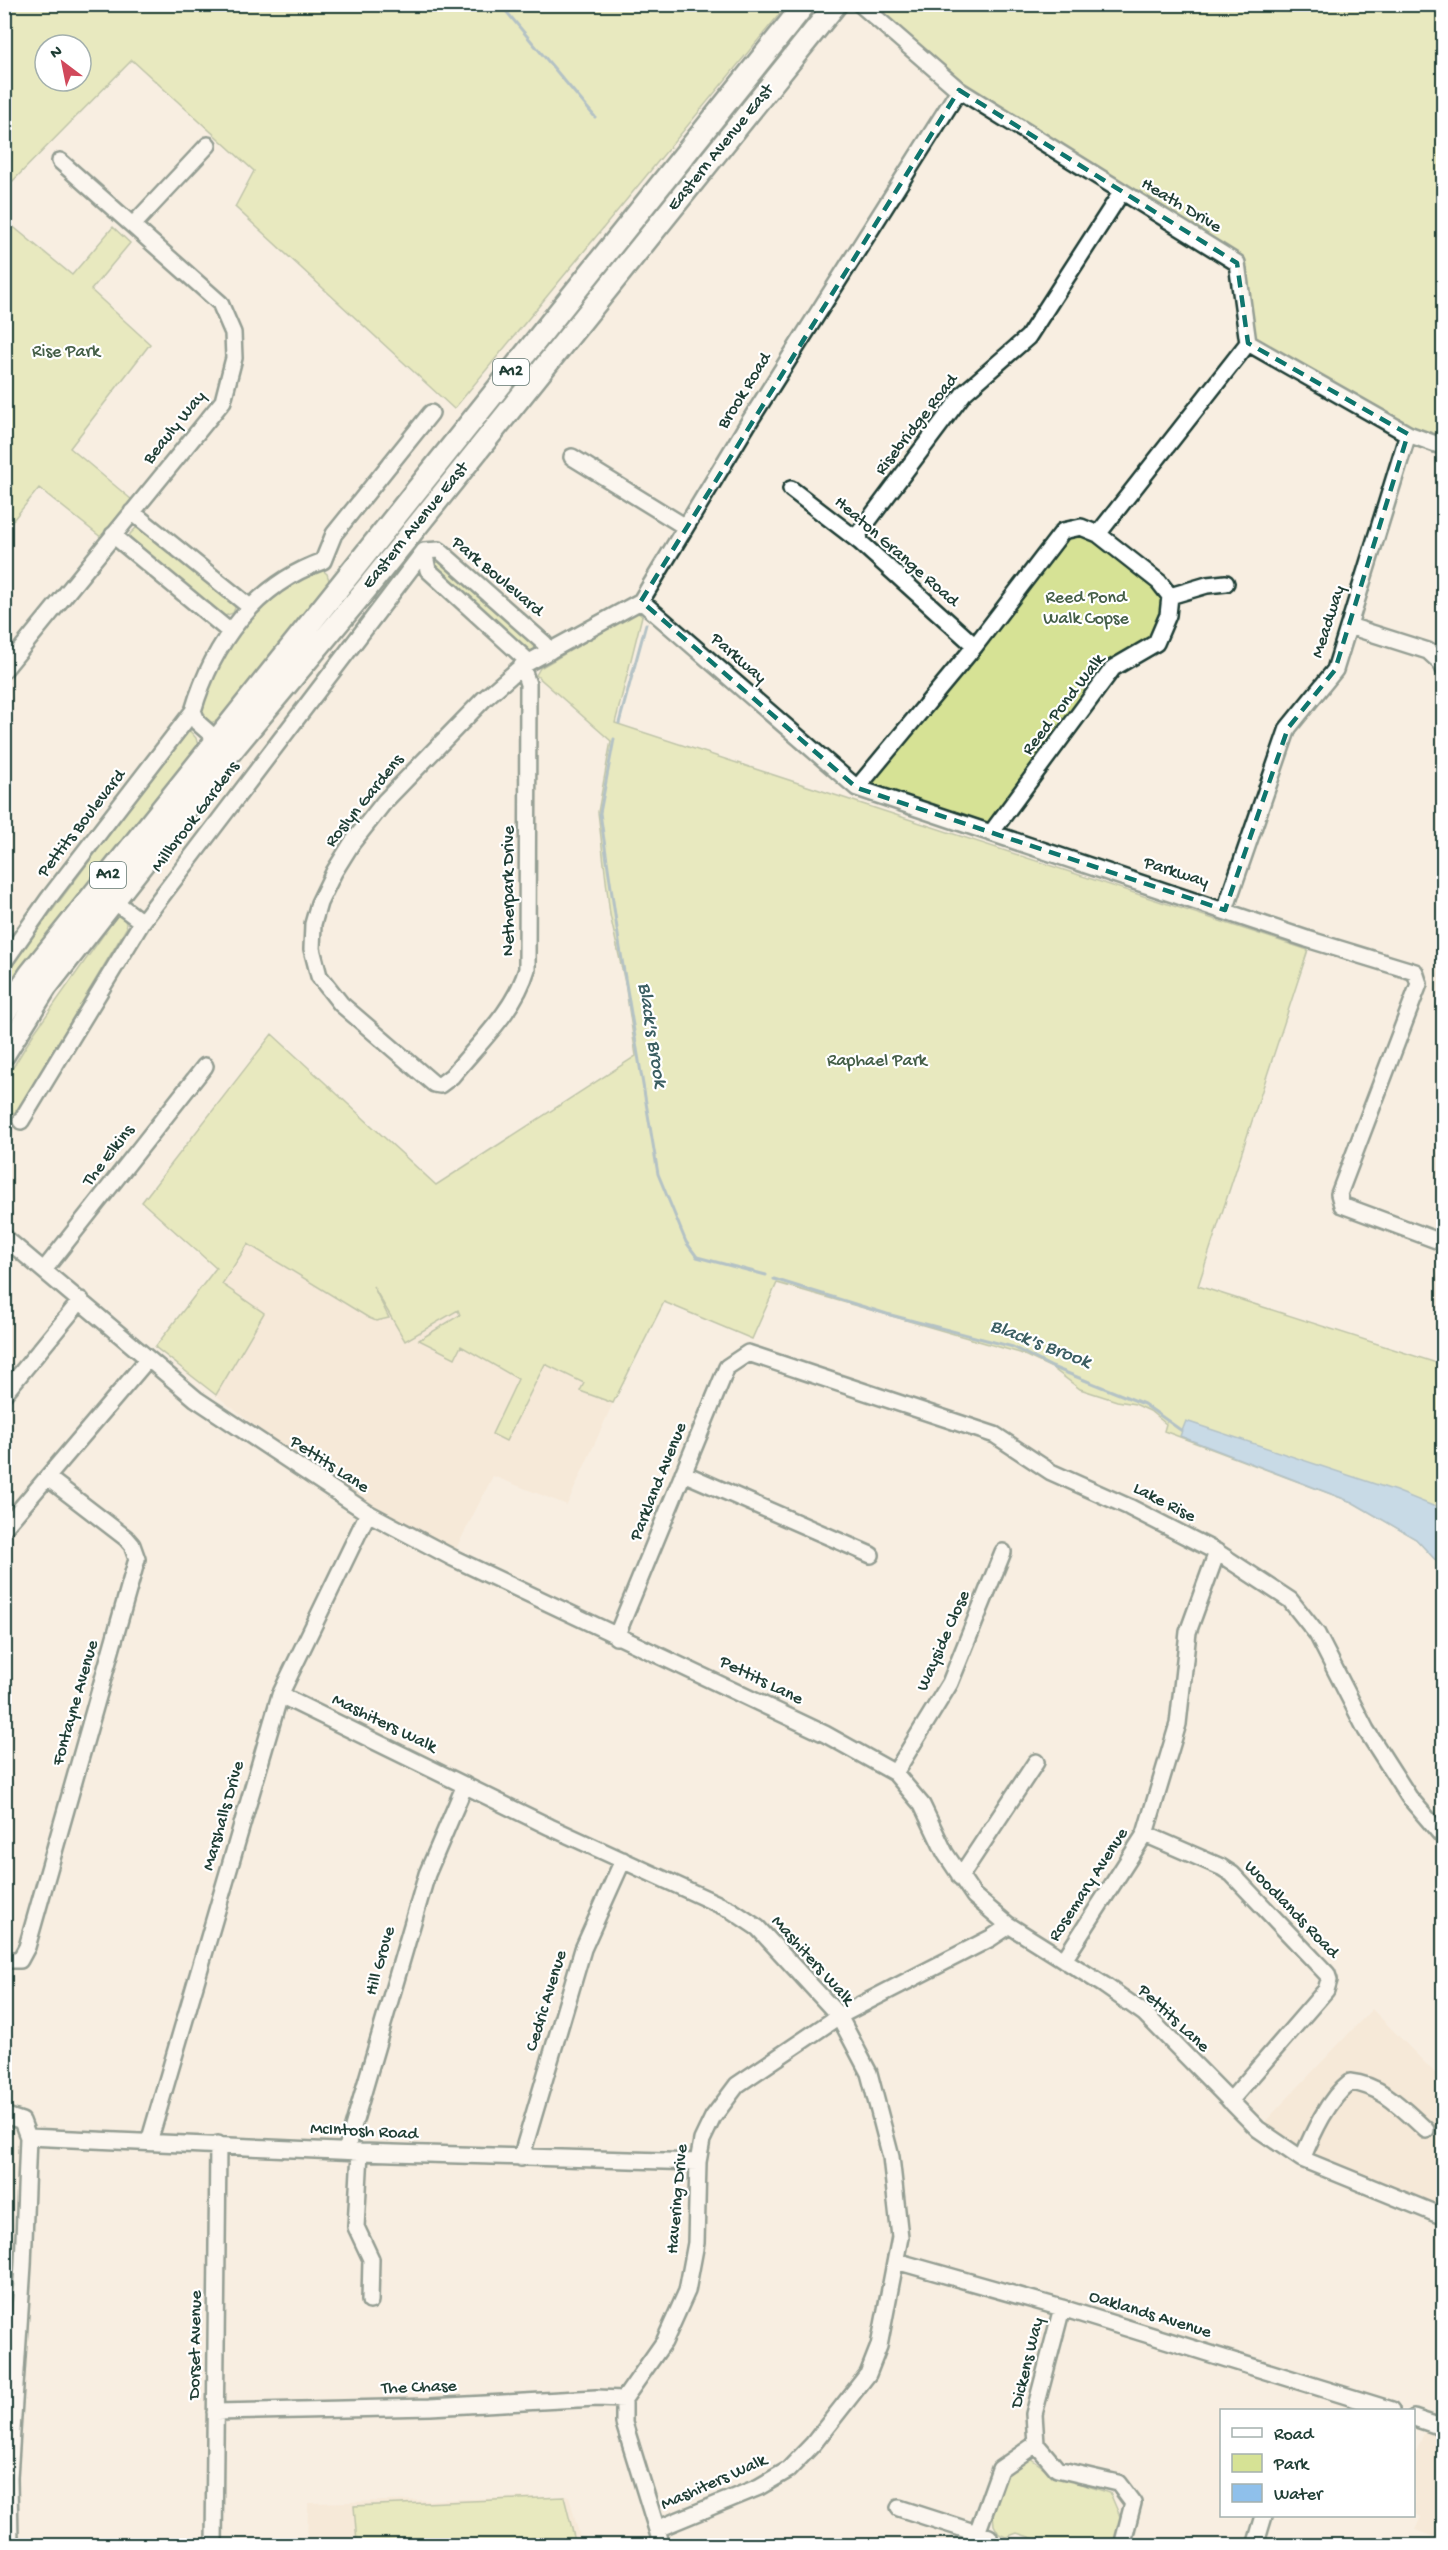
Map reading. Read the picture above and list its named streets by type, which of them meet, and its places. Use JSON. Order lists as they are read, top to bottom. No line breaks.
{"streets":{"highway":["Eastern Avenue East","A12"],"street":["Heath Drive","Brook Road","Risebridge Road","Beauly Way","Heaton Grange Road","Park Boulevard","Meadway","Parkway","Reed Pond Walk","Roslyn Gardens","Millbrook Gardens","Pettits Boulevard","Netherpark Drive","The Elkins","Pettits Lane","Parkland Avenue","Lake Rise","Wayside Close","Fontayne Avenue","Mashiters Walk","Marshalls Drive","Rosemary Avenue","Woodlands Road","Hill Grove","Cedric Avenue","McIntosh Road","Havering Drive","Oaklands Avenue","Dorset Avenue","Dickens Way","The Chase"]},"crossings":[["Eastern Avenue East","Park Boulevard"],["Eastern Avenue East","Millbrook Gardens"],["Heath Drive","Brook Road"],["Heath Drive","Risebridge Road"],["Brook Road","Parkway"],["Risebridge Road","Heaton Grange Road"],["Park Boulevard","Roslyn Gardens"],["Park Boulevard","Millbrook Gardens"],["Park Boulevard","Netherpark Drive"],["Meadway","Parkway"],["Parkway","Reed Pond Walk"],["Roslyn Gardens","Netherpark Drive"],["The Elkins","Pettits Lane"],["Pettits Lane","Parkland Avenue"],["Pettits Lane","Wayside Close"],["Pettits Lane","Marshalls Drive"],["Pettits Lane","Rosemary Avenue"],["Pettits Lane","Woodlands Road"],["Pettits Lane","Havering Drive"],["Parkland Avenue","Lake Rise"],["Lake Rise","Rosemary Avenue"],["Mashiters Walk","Marshalls Drive"],["Mashiters Walk","Hill Grove"],["Mashiters Walk","Cedric Avenue"],["Mashiters Walk","Havering Drive"],["Mashiters Walk","Oaklands Avenue"],["Marshalls Drive","McIntosh Road"],["Rosemary Avenue","Woodlands Road"],["Hill Grove","McIntosh Road"],["Cedric Avenue","McIntosh Road"],["McIntosh Road","Havering Drive"],["McIntosh Road","Dorset Avenue"],["Havering Drive","The Chase"],["Oaklands Avenue","Dickens Way"],["Dorset Avenue","The Chase"]],"water":["Black's Brook"],"parks":["Rise Park","Reed Pond Walk Copse","Raphael Park"],"legend":["Road","Park","Water"],"north":"top left"}
